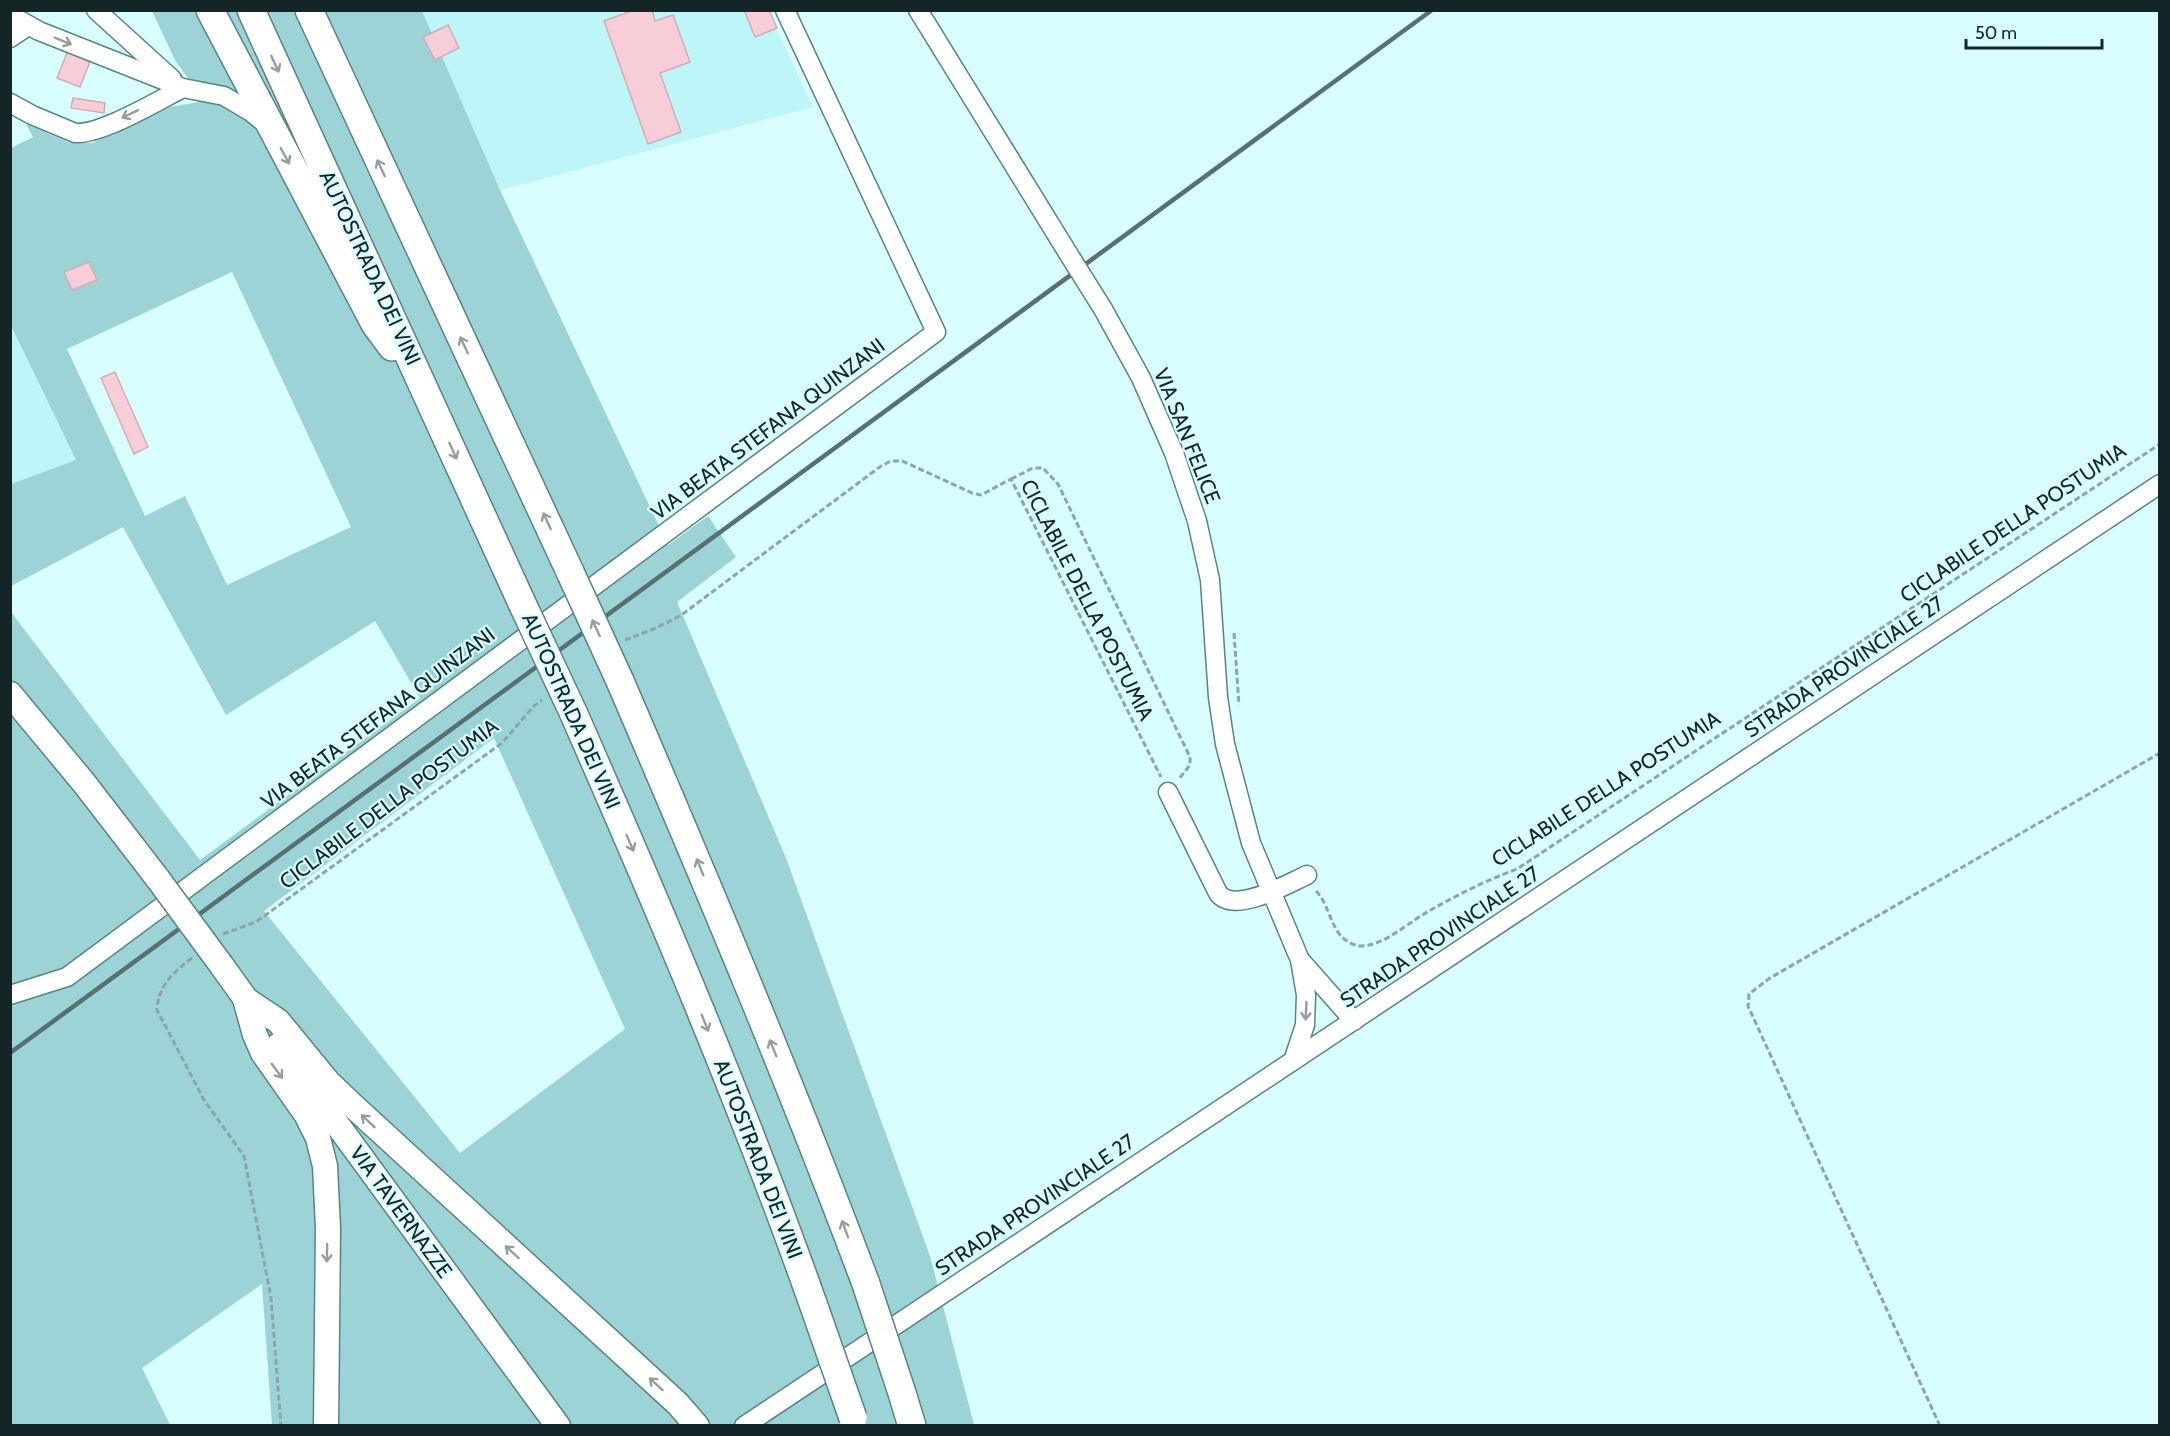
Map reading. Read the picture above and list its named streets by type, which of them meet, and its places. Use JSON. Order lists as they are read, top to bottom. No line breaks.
{"streets":{"highway":["AUTOSTRADA DEI VINI"],"main road":["VIA TAVERNAZZE"],"street":["VIA BEATA STEFANA QUINZANI","VIA SAN FELICE","STRADA PROVINCIALE 27"],"path":["CICLABILE DELLA POSTUMIA"]},"scale_bar":"50 m"}
